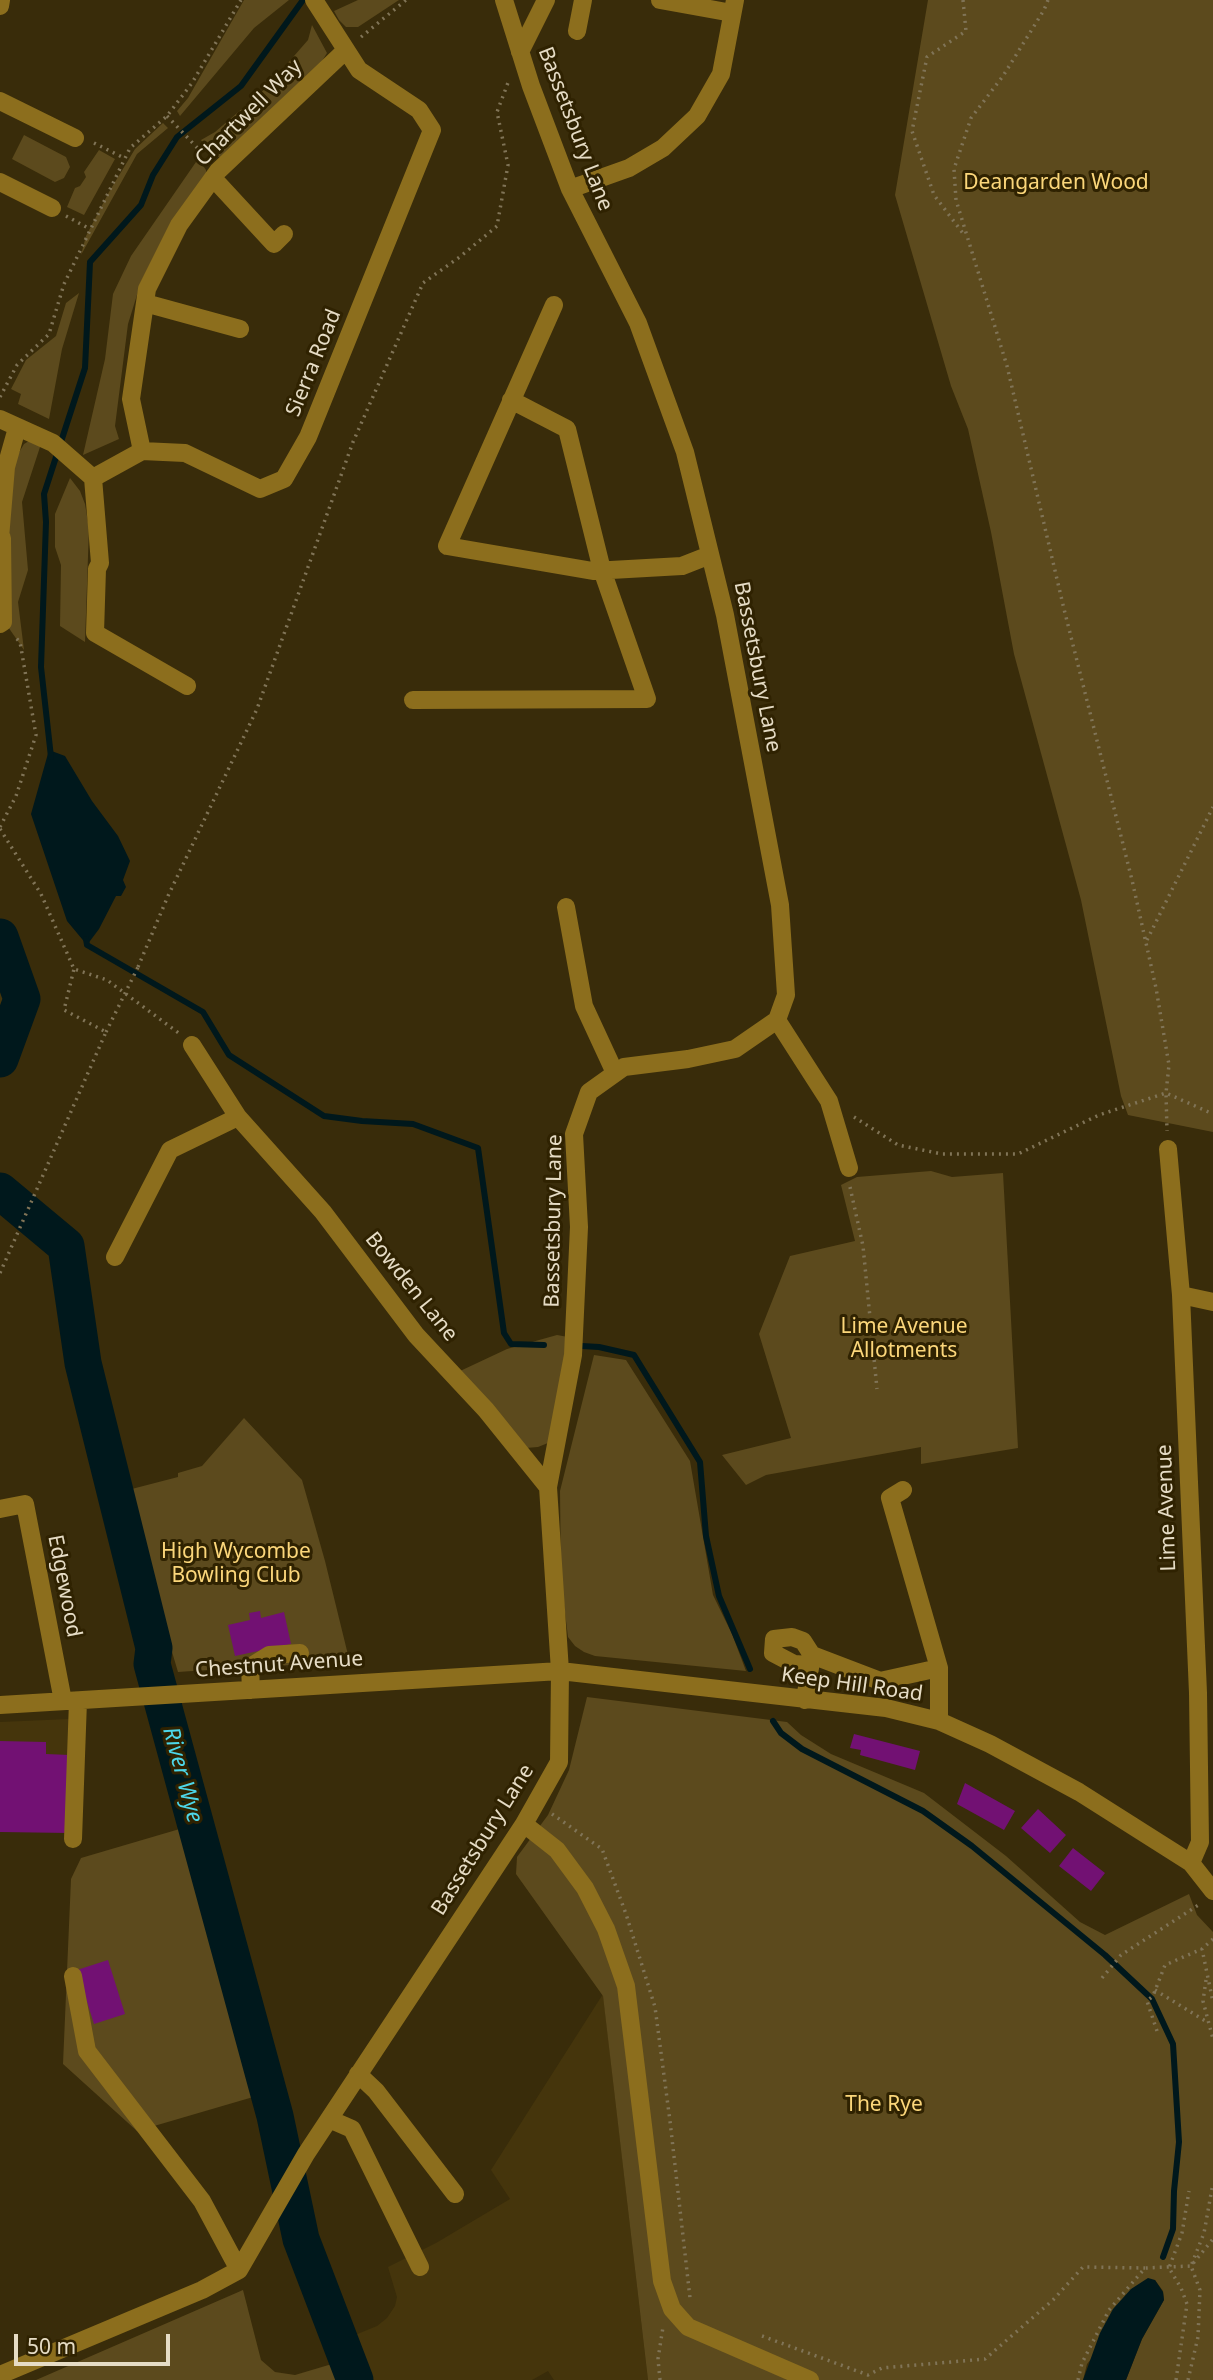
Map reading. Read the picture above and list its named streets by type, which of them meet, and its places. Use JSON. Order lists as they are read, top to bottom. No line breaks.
{"streets":{"street":["Chartwell Way","Bassetsbury Lane","Sierra Road","Bowden Lane","Lime Avenue","Edgewood","Chestnut Avenue","Keep Hill Road"]},"crossings":[["Chartwell Way","Sierra Road"],["Bassetsbury Lane","Bowden Lane"],["Bassetsbury Lane","Chestnut Avenue"],["Bassetsbury Lane","Keep Hill Road"],["Lime Avenue","Keep Hill Road"],["Edgewood","Chestnut Avenue"],["Chestnut Avenue","Keep Hill Road"]],"water":["River Wye"],"parks":["Deangarden Wood","Lime Avenue Allotments","High Wycombe Bowling Club","The Rye"],"scale_bar":"50 m"}
